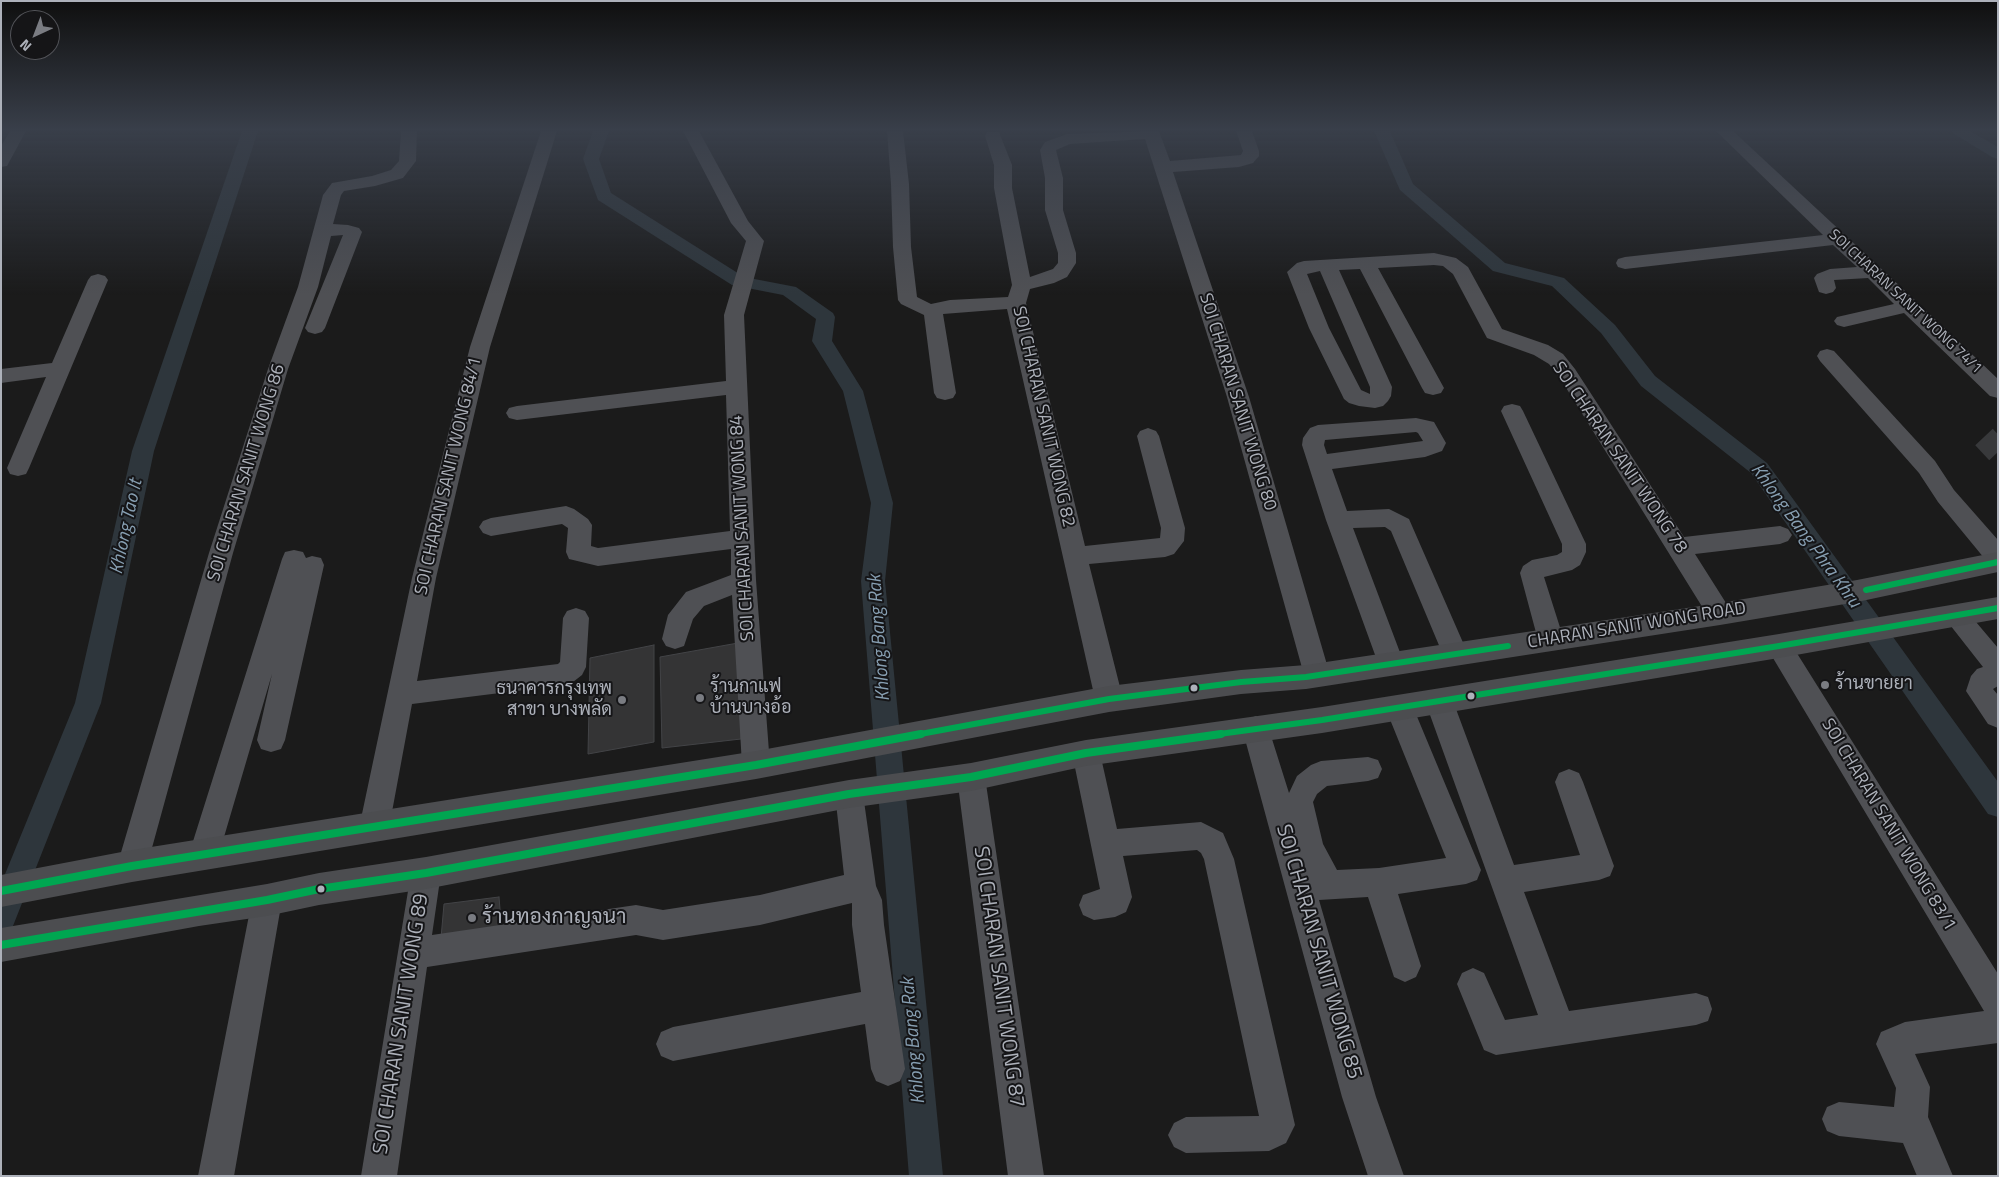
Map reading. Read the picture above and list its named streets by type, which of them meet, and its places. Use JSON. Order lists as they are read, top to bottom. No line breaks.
{"streets":{"main road":["CHARAN SANIT WONG ROAD"],"street":["SOI CHARAN SANIT WONG 74/1","SOI CHARAN SANIT WONG 80","SOI CHARAN SANIT WONG 82","SOI CHARAN SANIT WONG 78","SOI CHARAN SANIT WONG 86","SOI CHARAN SANIT WONG 84/1","SOI CHARAN SANIT WONG 84","SOI CHARAN SANIT WONG 83/1","SOI CHARAN SANIT WONG 85","SOI CHARAN SANIT WONG 87","SOI CHARAN SANIT WONG 89"]},"crossings":[["SOI CHARAN SANIT WONG 80","CHARAN SANIT WONG ROAD"],["SOI CHARAN SANIT WONG 82","CHARAN SANIT WONG ROAD"],["SOI CHARAN SANIT WONG 78","CHARAN SANIT WONG ROAD"],["SOI CHARAN SANIT WONG 86","CHARAN SANIT WONG ROAD"],["SOI CHARAN SANIT WONG 84/1","CHARAN SANIT WONG ROAD"],["SOI CHARAN SANIT WONG 84","CHARAN SANIT WONG ROAD"]],"water":["Khlong Tao It","Khlong Bang Phra Khru","Khlong Bang Rak"],"places":["ร้านขายยา","ร้านกาแฟ บ้านบางอ้อ","ธนาคารกรุงเทพ สาขา บางพลัด","ร้านทองกาญจนา"],"north":"bottom left"}
